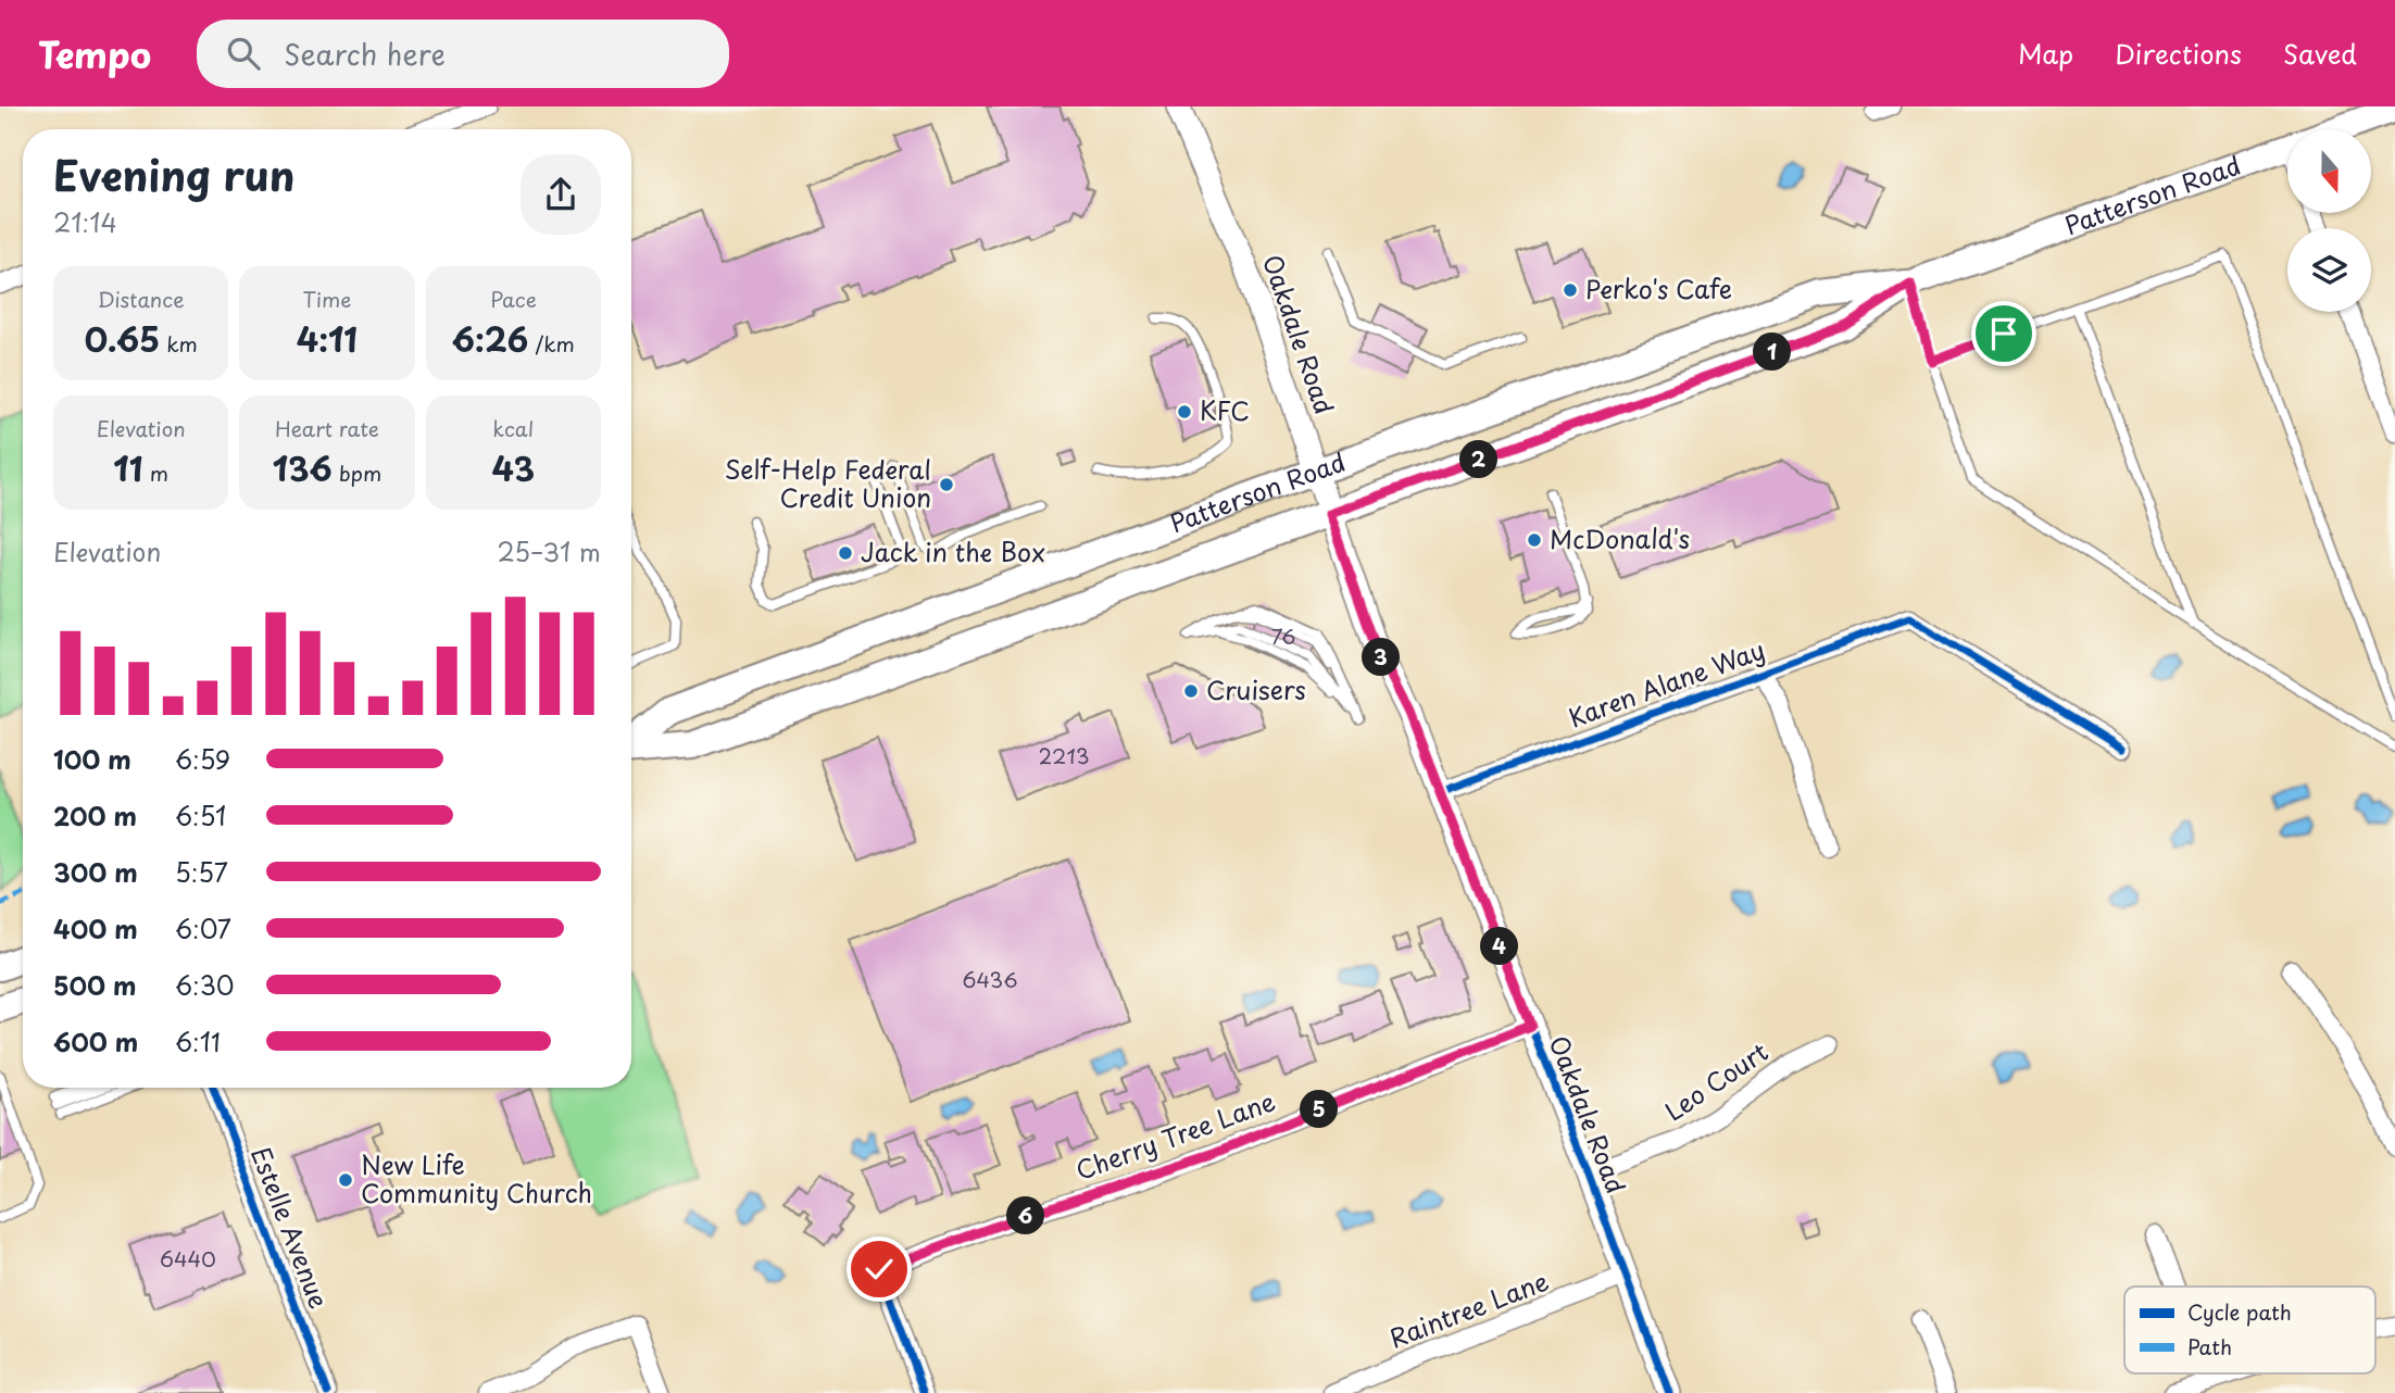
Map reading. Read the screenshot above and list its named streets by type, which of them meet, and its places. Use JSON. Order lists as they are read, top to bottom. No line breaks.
{"streets":{"main road":["Patterson Road"],"street":["Oakdale Road","Karen Alane Way","Leo Court","Cherry Tree Lane","Estelle Avenue","Raintree Lane"]},"crossings":[["Patterson Road","Oakdale Road"],["Oakdale Road","Karen Alane Way"],["Oakdale Road","Leo Court"],["Oakdale Road","Cherry Tree Lane"],["Oakdale Road","Raintree Lane"]],"places":["Perko's Cafe","KFC","Self-Help Federal Credit Union","McDonald's","Jack in the Box","Cruisers","New Life Community Church"],"house_numbers":["76","2213","6436","6440"],"legend":["Cycle path","Path"],"north":"bottom","page":{"header":"Tempo","search":"Search here","nav":["Map","Directions","Saved"],"heading":["Evening run","21:14"],"stats":[["Distance","0.65 km"],["Time","4:11"],["Pace","6:26 /km"],["Elevation","11 m"],["Heart rate","136 bpm"],["kcal","43"]],"pins":["1","2","3","4","5","6"],"chart":["Elevation","25–31 m"],"list":[{"name":"100 m","note":"6:59"},{"name":"200 m","note":"6:51"},{"name":"300 m","note":"5:57"},{"name":"400 m","note":"6:07"},{"name":"500 m","note":"6:30"},{"name":"600 m","note":"6:11"}]}}
